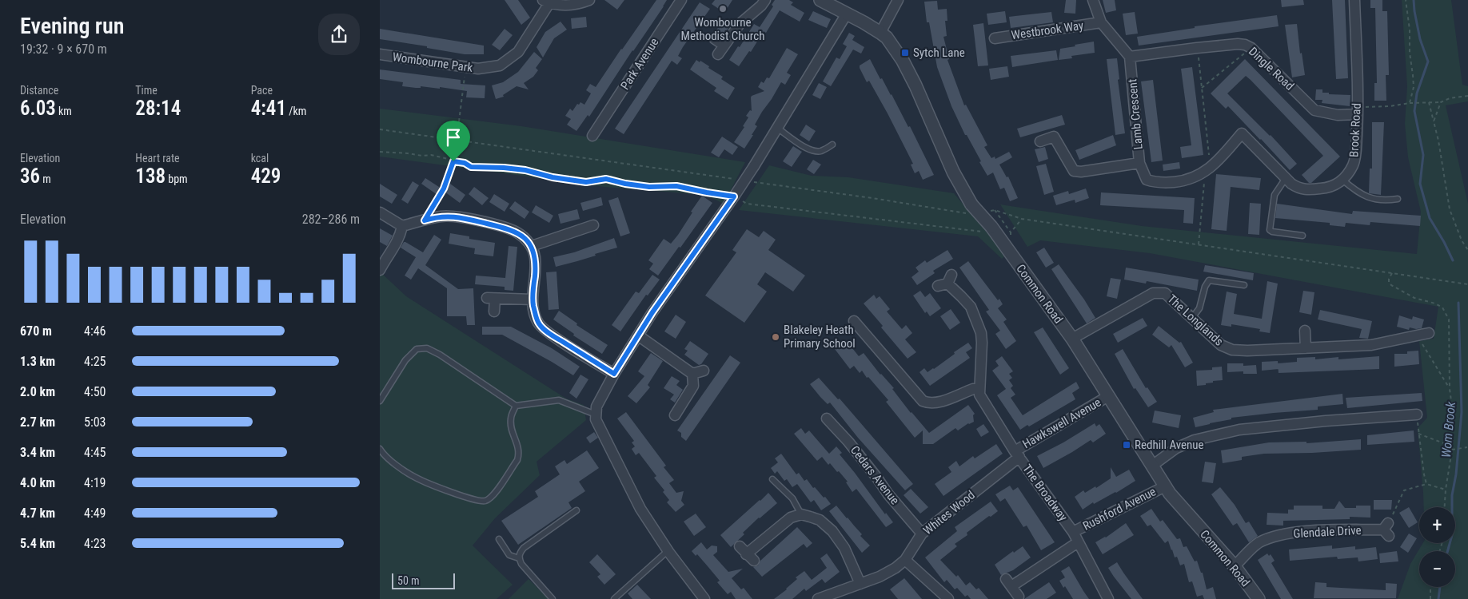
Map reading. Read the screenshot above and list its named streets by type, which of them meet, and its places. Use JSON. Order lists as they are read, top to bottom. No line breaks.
{"streets":{"street":["Westbrook Way","Wombourne Park","Park Avenue","Dingle Road","Lamb Crescent","Brook Road","Common Road","The Longlands","Hawkswell Avenue","Cedars Avenue","The Broadway","Rushford Avenue","Whites Wood","Glendale Drive"]},"crossings":[["Dingle Road","Lamb Crescent"],["Dingle Road","Brook Road"],["Common Road","The Longlands"],["Common Road","Hawkswell Avenue"],["Common Road","Rushford Avenue"],["Common Road","Glendale Drive"],["Hawkswell Avenue","The Broadway"],["Hawkswell Avenue","Whites Wood"],["Cedars Avenue","Whites Wood"],["The Broadway","Rushford Avenue"],["The Broadway","Whites Wood"]],"water":["Wom Brook"],"places":{"other":["Wombourne Methodist Church","Blakeley Heath Primary School"],"transit":["Sytch Lane","Redhill Avenue"]},"scale_bar":"50 m","page":{"heading":["Evening run","19:32 · 9 × 670 m"],"stats":[["Distance","6.03 km"],["Time","28:14"],["Pace","4:41 /km"],["Elevation","36 m"],["Heart rate","138 bpm"],["kcal","429"]],"chart":["Elevation","282–286 m"],"list":[{"name":"670 m","note":"4:46"},{"name":"1.3 km","note":"4:25"},{"name":"2.0 km","note":"4:50"},{"name":"2.7 km","note":"5:03"},{"name":"3.4 km","note":"4:45"},{"name":"4.0 km","note":"4:19"},{"name":"4.7 km","note":"4:49"},{"name":"5.4 km","note":"4:23"}],"map_buttons":["+","−"],"scale":"50 m"}}
